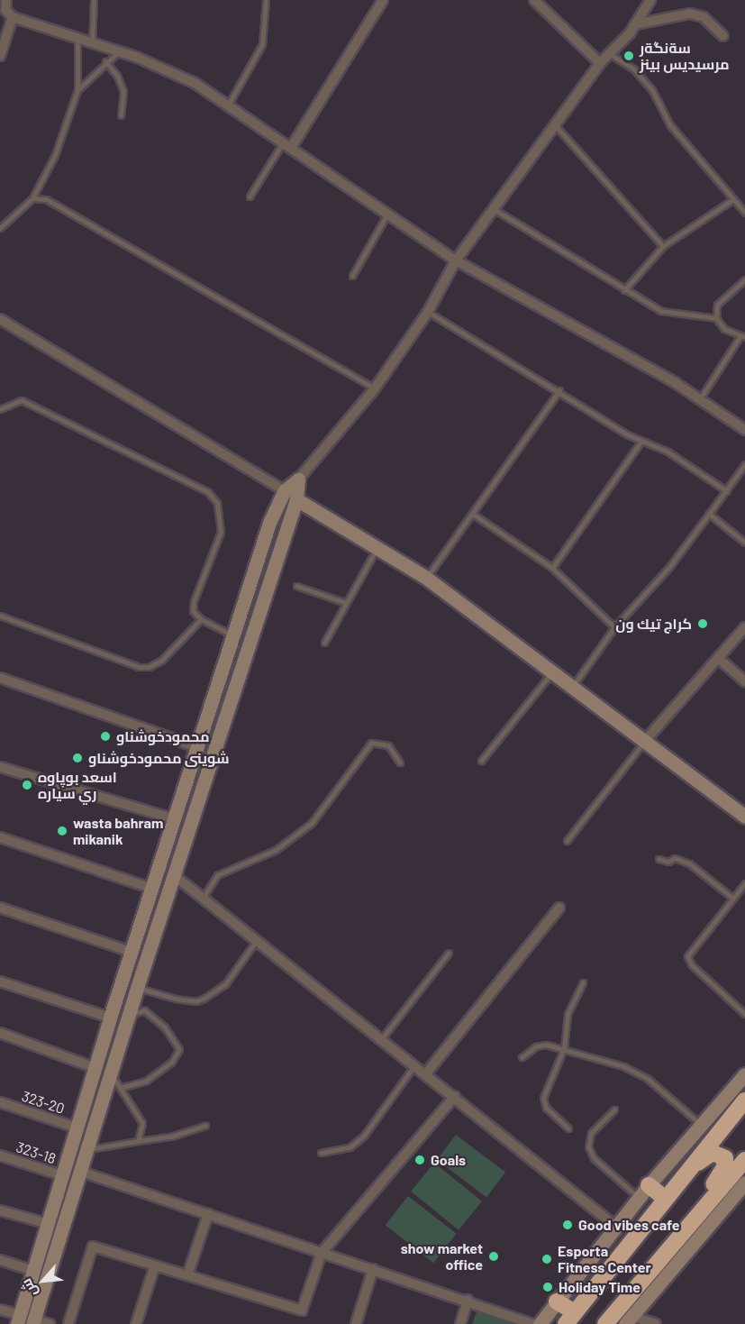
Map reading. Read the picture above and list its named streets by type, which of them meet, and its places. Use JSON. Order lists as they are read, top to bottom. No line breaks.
{"streets":{"street":["323-20","323-18"]},"places":["سةنگةر مرسيديس بينز","كراج تيك ون","محمودخوشناو","شوينى محمودخوشناو","اسعد بوپاوه ري سياره","wasta bahram mikanik","Goals","Good vibes cafe","show market office","Esporta Fitness Center","Holiday Time"],"north":"bottom left"}
